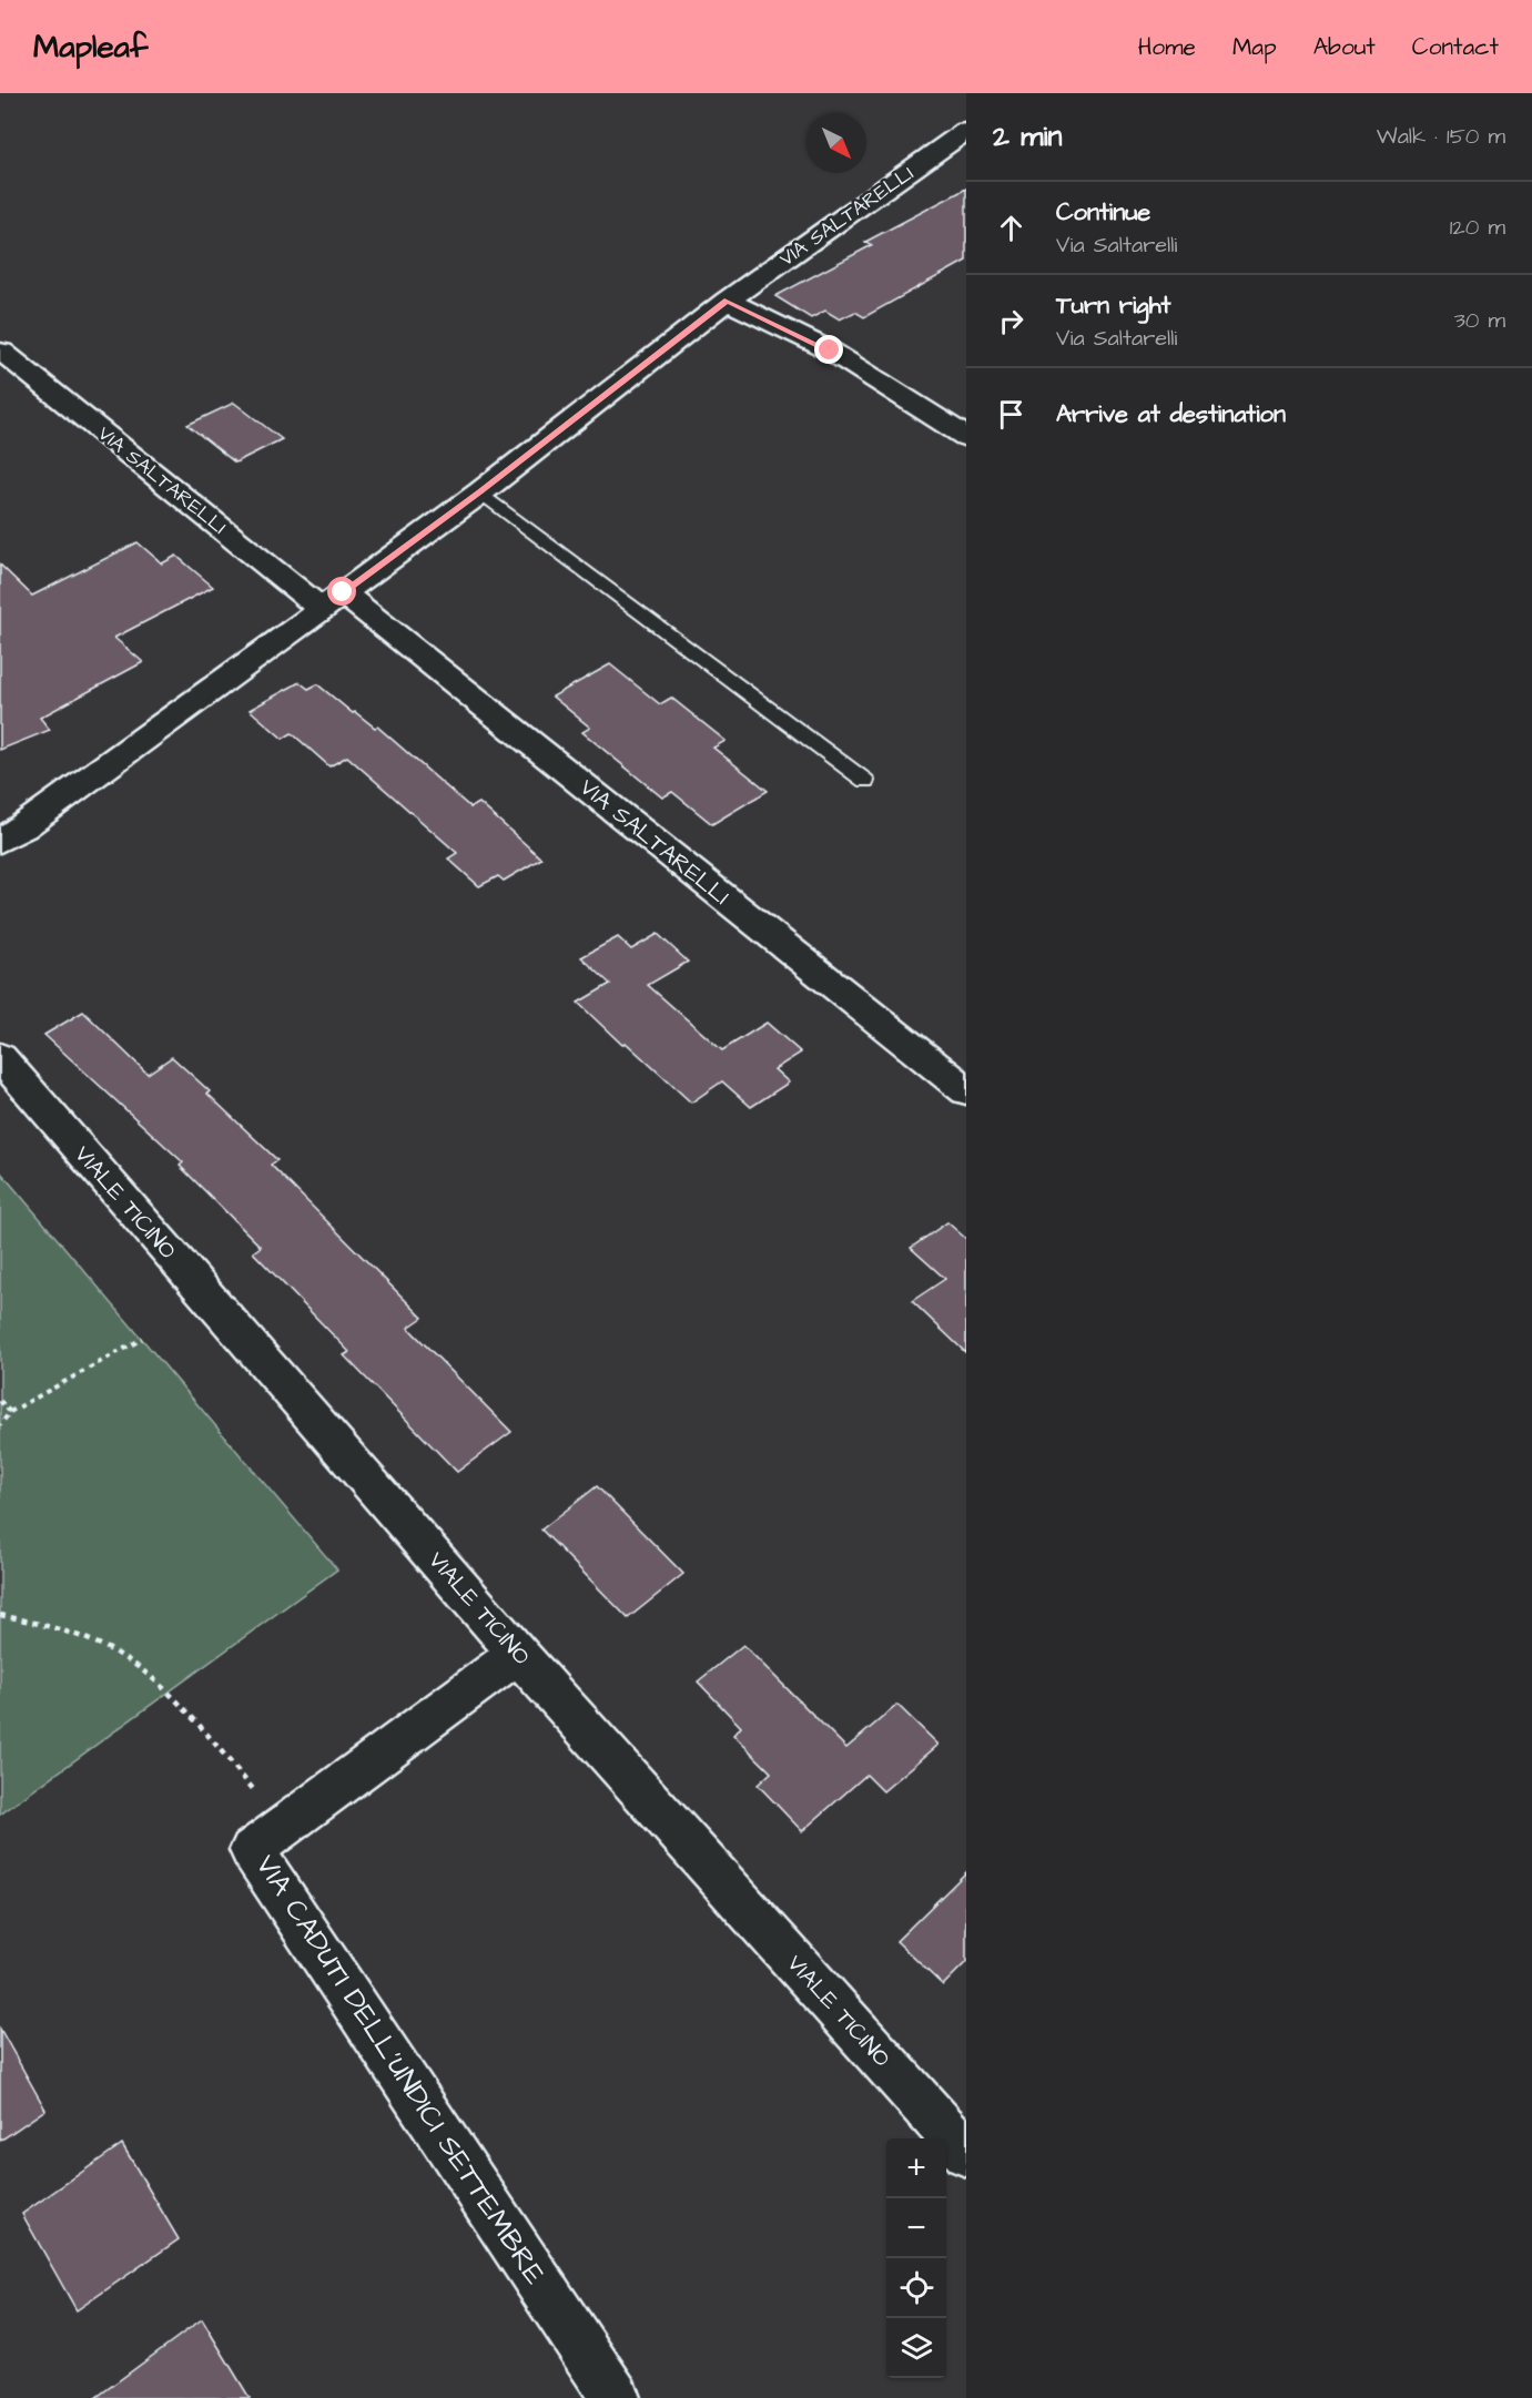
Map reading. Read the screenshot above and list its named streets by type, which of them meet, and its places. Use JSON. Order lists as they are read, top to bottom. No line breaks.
{"streets":{"street":["VIA SALTARELLI","VIALE TICINO","VIA CADUTI DELL'UNDICI SETTEMBRE"]},"crossings":[["VIALE TICINO","VIA CADUTI DELL'UNDICI SETTEMBRE"]],"north":"bottom right","page":{"header":"Mapleaf","nav":["Home","Map","About","Contact"],"heading":["2 min","Walk · 150 m"],"list":[["Continue","Via Saltarelli","120 m"],["Turn right","Via Saltarelli","30 m"],"Arrive at destination"],"map_buttons":["+","−"]}}
